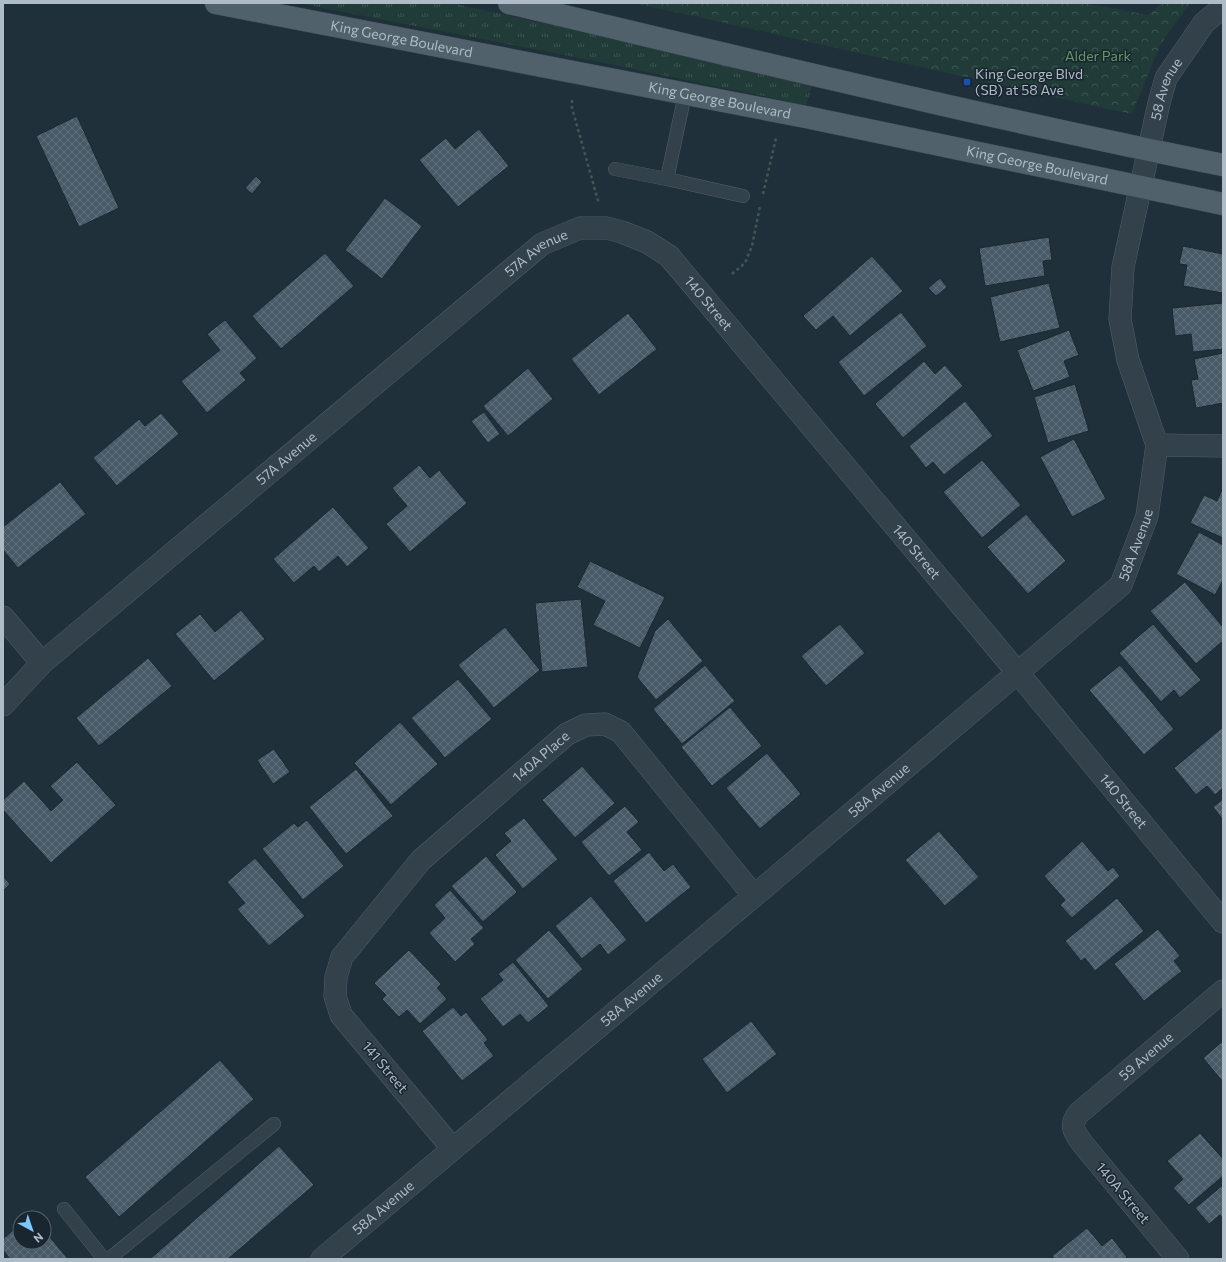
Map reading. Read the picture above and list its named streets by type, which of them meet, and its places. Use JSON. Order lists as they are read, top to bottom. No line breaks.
{"streets":{"main road":["King George Boulevard"],"street":["58 Avenue","57A Avenue","140 Street","58A Avenue","140A Place","59 Avenue","141 Street","140A Street"]},"crossings":[["King George Boulevard","58 Avenue"],["King George Boulevard","58A Avenue"],["58 Avenue","58A Avenue"],["57A Avenue","140 Street"],["140 Street","58A Avenue"],["58A Avenue","140A Place"],["58A Avenue","141 Street"],["140A Place","141 Street"],["59 Avenue","140A Street"]],"parks":["Alder Park"],"places":{"transit":["King George Blvd (SB) at 58 Ave"]},"north":"bottom right"}
